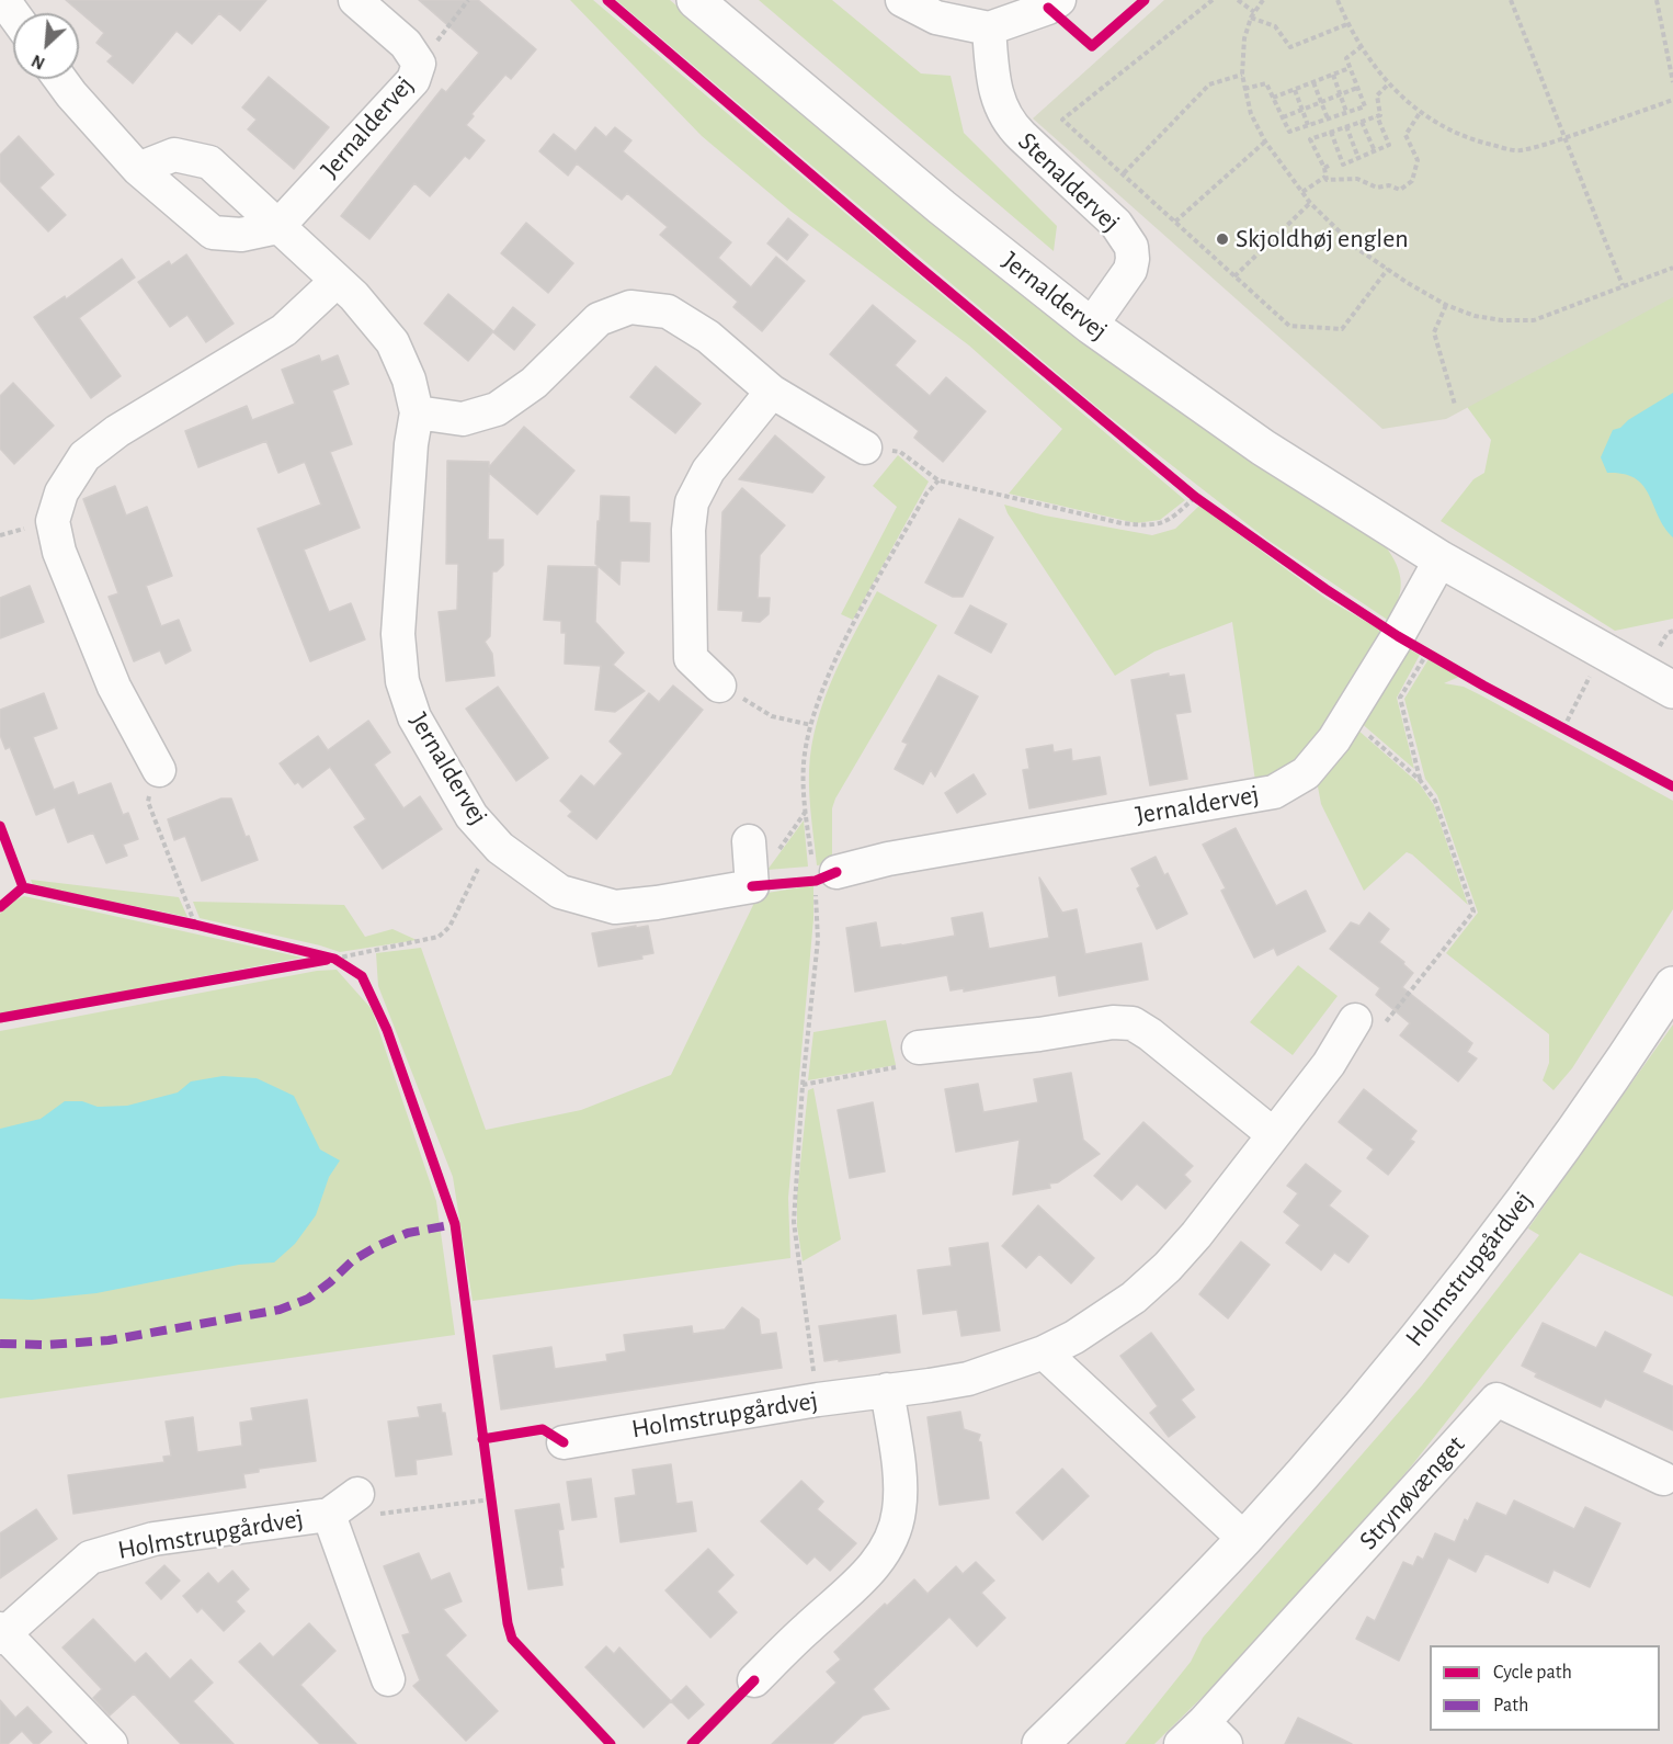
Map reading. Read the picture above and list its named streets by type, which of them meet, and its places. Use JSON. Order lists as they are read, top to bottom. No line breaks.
{"streets":{"street":["Jernaldervej","Stenaldervej","Holmstrupgårdvej","Strynøvænget"]},"crossings":[["Jernaldervej","Stenaldervej"]],"places":["Skjoldhøj englen"],"legend":["Cycle path","Path"],"north":"bottom left"}
